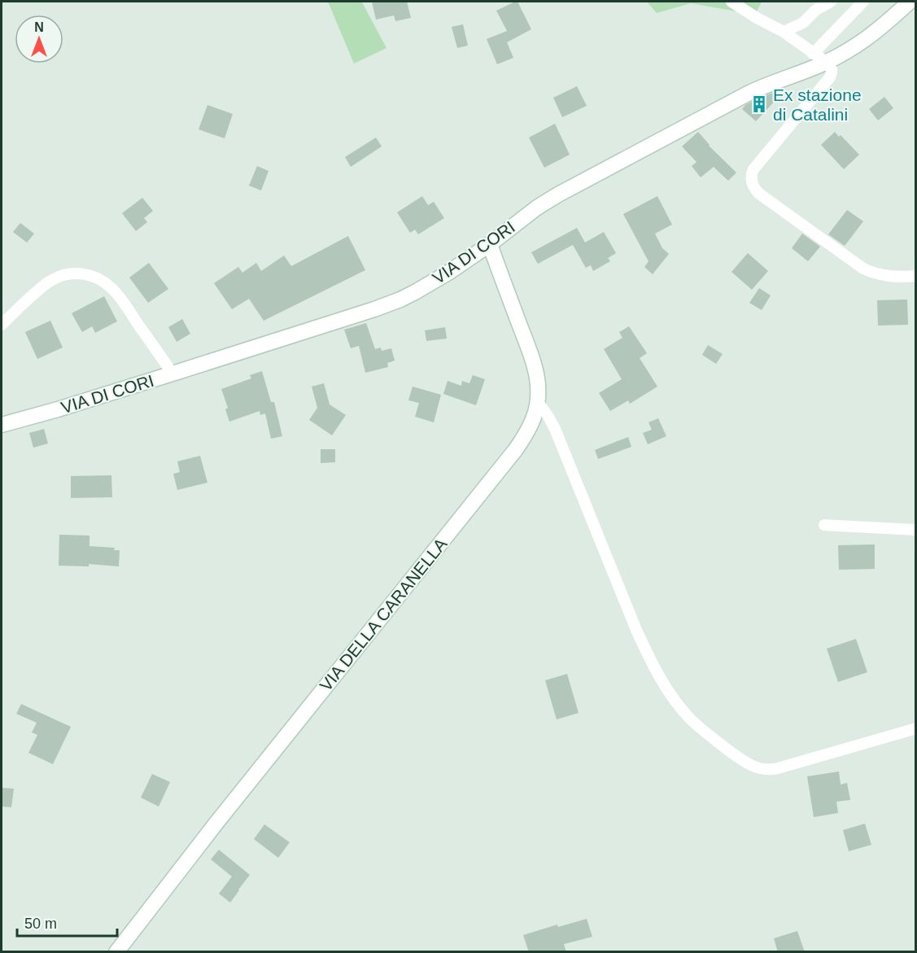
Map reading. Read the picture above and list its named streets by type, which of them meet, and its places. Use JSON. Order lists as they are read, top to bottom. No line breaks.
{"streets":{"main road":["VIA DI CORI","VIA DELLA CARANELLA"]},"crossings":[["VIA DI CORI","VIA DELLA CARANELLA"]],"places":{"building":["Ex stazione di Catalini"]},"scale_bar":"50 m","north":"top"}
